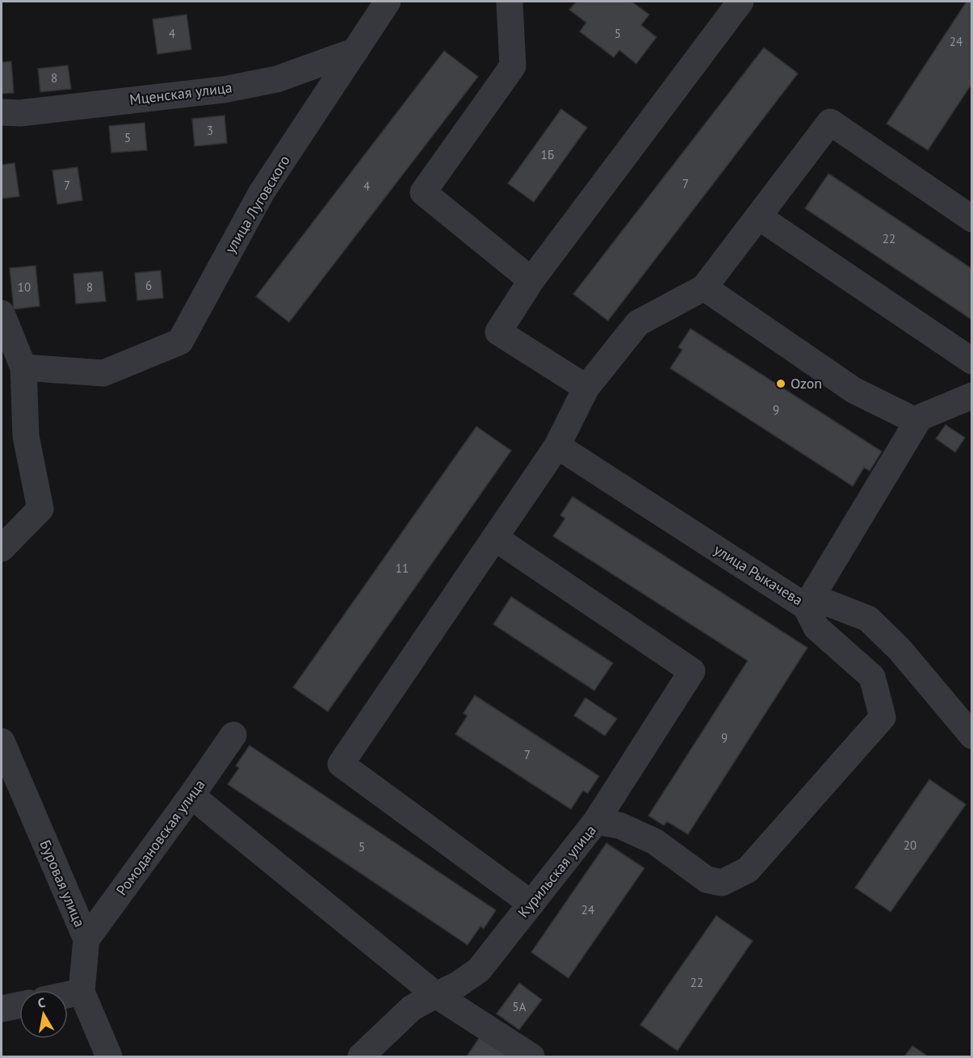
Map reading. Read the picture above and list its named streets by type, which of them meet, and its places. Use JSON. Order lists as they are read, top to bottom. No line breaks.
{"streets":{"street":["Мценская улица","улица Луговского","улица Рыкачева","Ромодановская улица","Курильская улица","Буровая улица"]},"crossings":[["Мценская улица","улица Луговского"],["улица Рыкачева","Курильская улица"],["Ромодановская улица","Буровая улица"]],"places":["Ozon"],"house_numbers":["4","5","24","8","3","5","1Б","7","7","4","22","6","10","8","9","11","9","7","20","5","24","22","5А"],"north":"top"}
